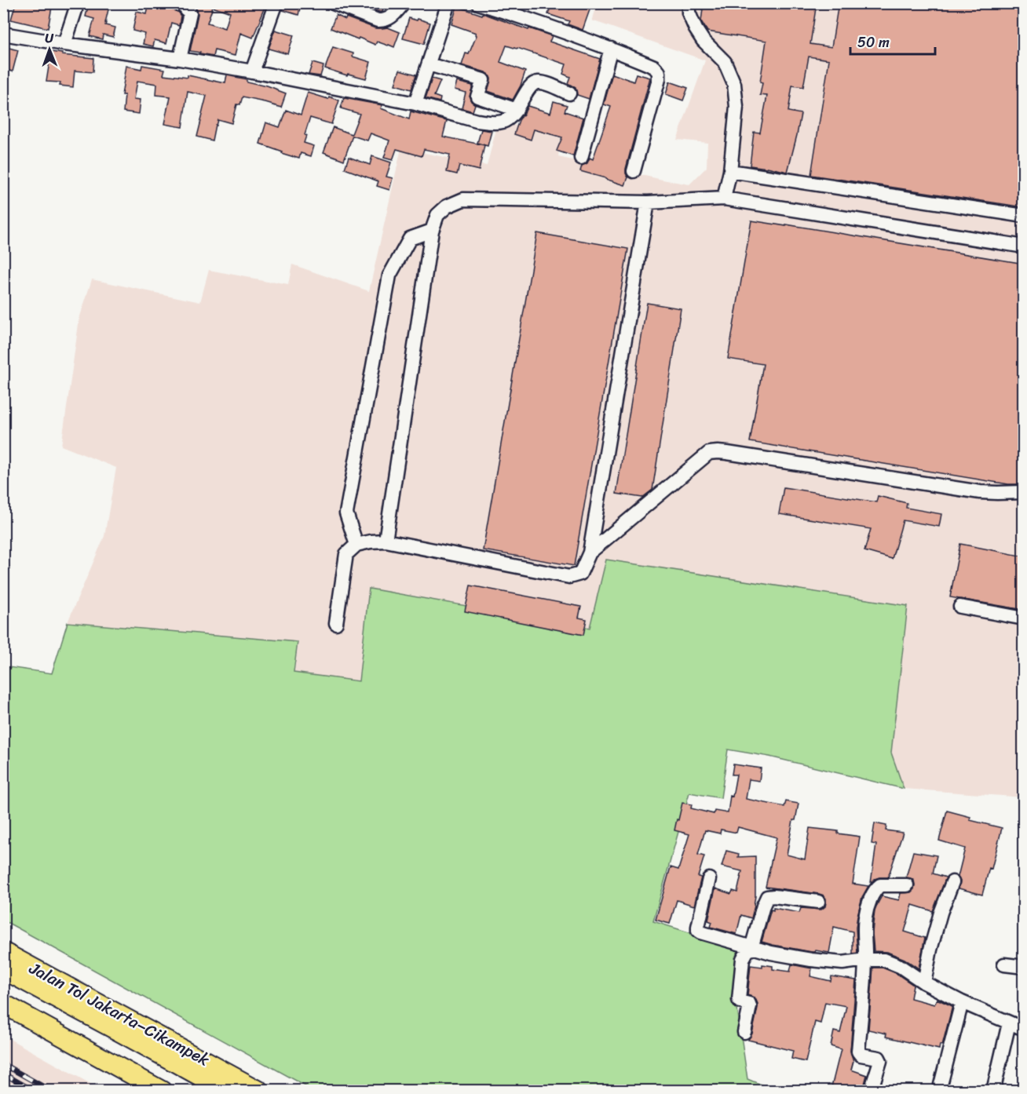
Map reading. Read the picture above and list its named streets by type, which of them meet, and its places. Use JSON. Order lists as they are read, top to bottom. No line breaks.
{"streets":{"highway":["Jalan Tol Jakarta–Cikampek"]},"scale_bar":"50 m","north":"top"}
